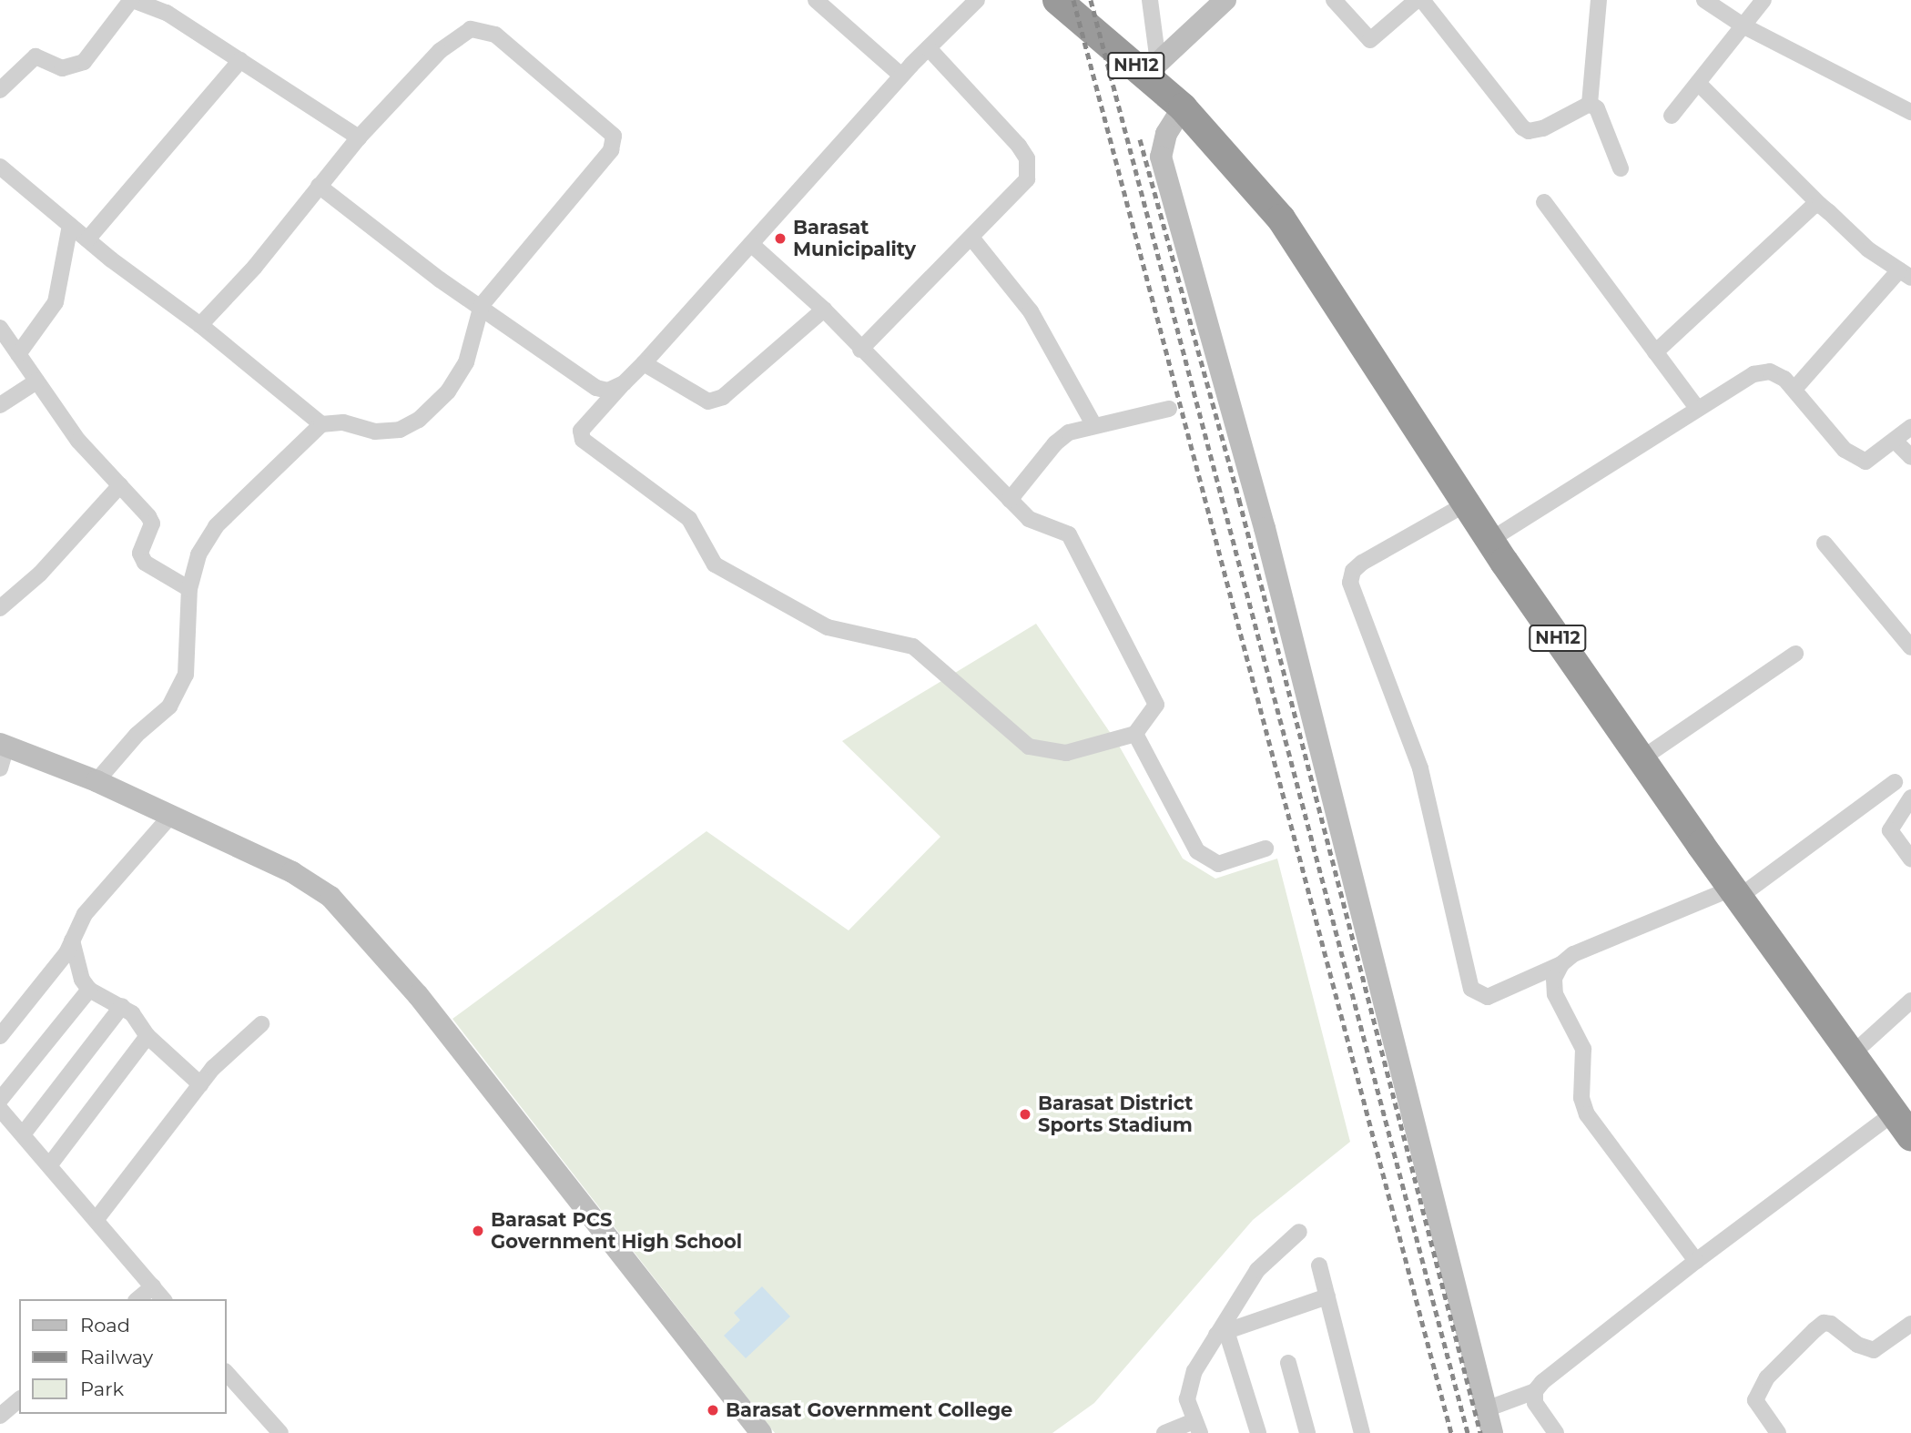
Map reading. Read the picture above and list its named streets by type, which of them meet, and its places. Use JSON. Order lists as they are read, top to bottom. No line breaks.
{"streets":{"highway":["NH12"]},"places":["Barasat Municipality","Barasat District Sports Stadium","Barasat PCS Government High School","Barasat Government College"],"legend":["Road","Railway","Park"]}
